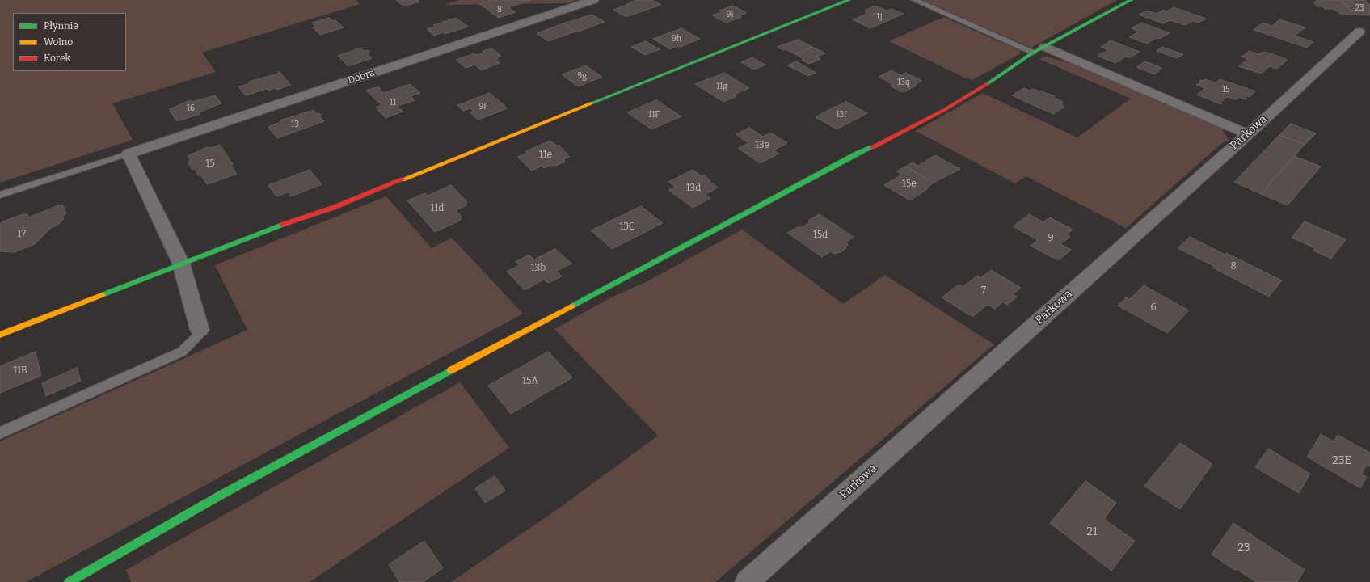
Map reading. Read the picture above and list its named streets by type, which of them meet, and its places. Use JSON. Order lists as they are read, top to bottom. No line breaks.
{"streets":{"street":["Dobra","Parkowa"]},"house_numbers":["23","8","9i","11J","9h","9g","13q","11g","15","11","9f","16","11F","13f","13","13e","11e","15","15e","13d","11d","13C","17","15d","9","8","13b","7","6","11B","15A","23E","21","23"],"legend":["Płynnie","Wolno","Korek"]}
